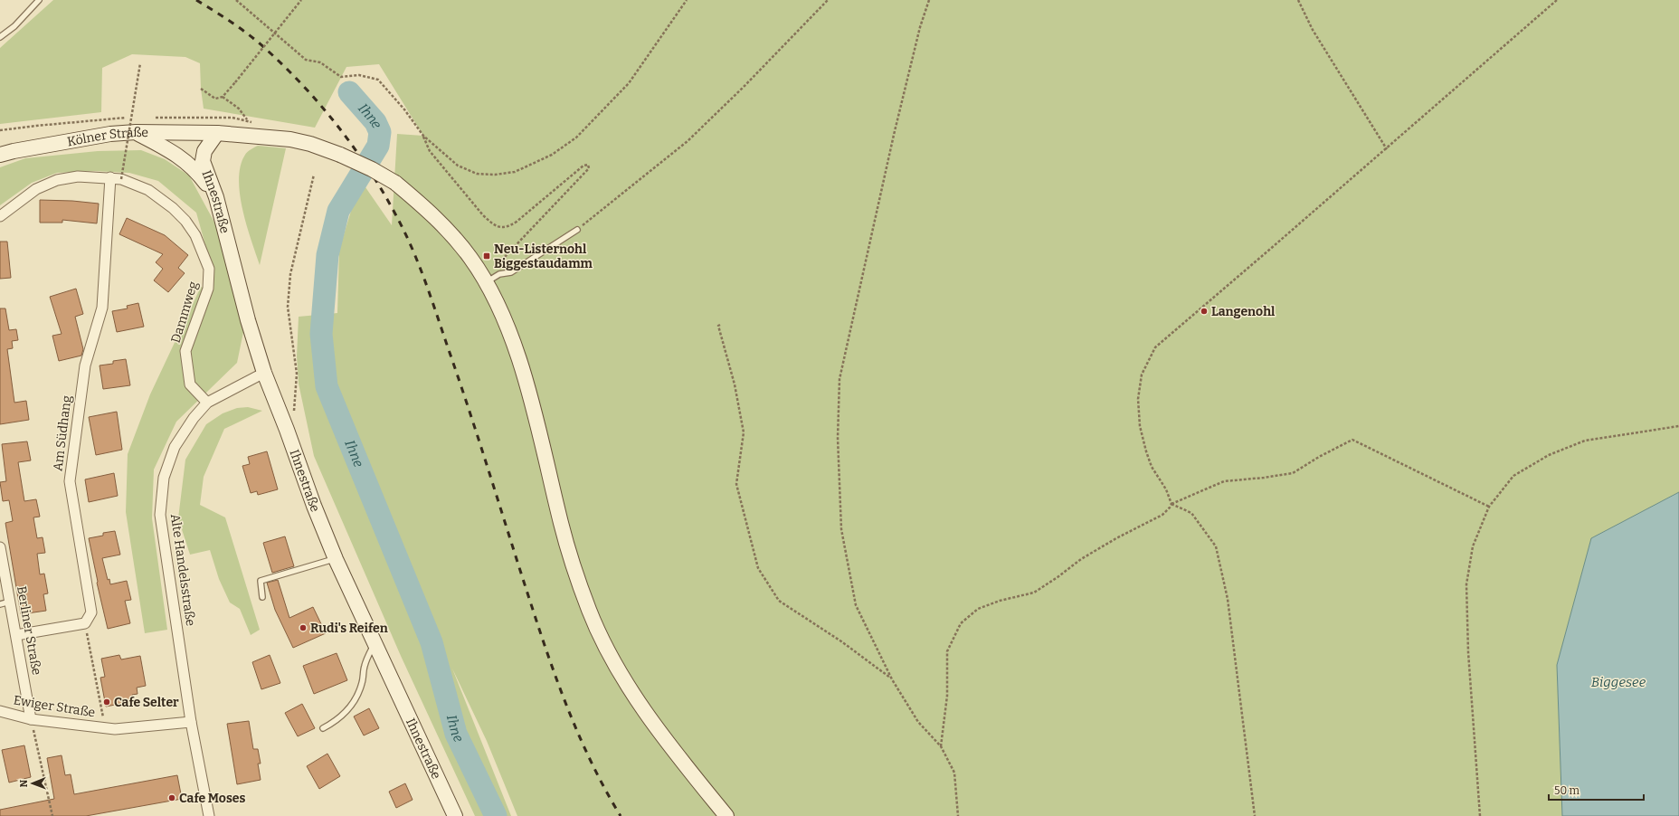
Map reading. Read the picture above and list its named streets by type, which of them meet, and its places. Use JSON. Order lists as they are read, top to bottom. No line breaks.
{"streets":{"main road":["Kölner Straße","Ihnestraße"],"street":["Dammweg","Am Südhang","Alte Handelsstraße","Berliner Straße","Ewiger Straße"]},"crossings":[["Kölner Straße","Ihnestraße"],["Ihnestraße","Alte Handelsstraße"],["Dammweg","Am Südhang"],["Dammweg","Alte Handelsstraße"],["Alte Handelsstraße","Ewiger Straße"],["Berliner Straße","Ewiger Straße"]],"water":["Ihne","Biggesee"],"places":{"transit":["Neu-Listernohl Biggestaudamm"],"other":["Langenohl","Rudi's Reifen","Cafe Selter","Cafe Moses"]},"scale_bar":"50 m","north":"left"}
